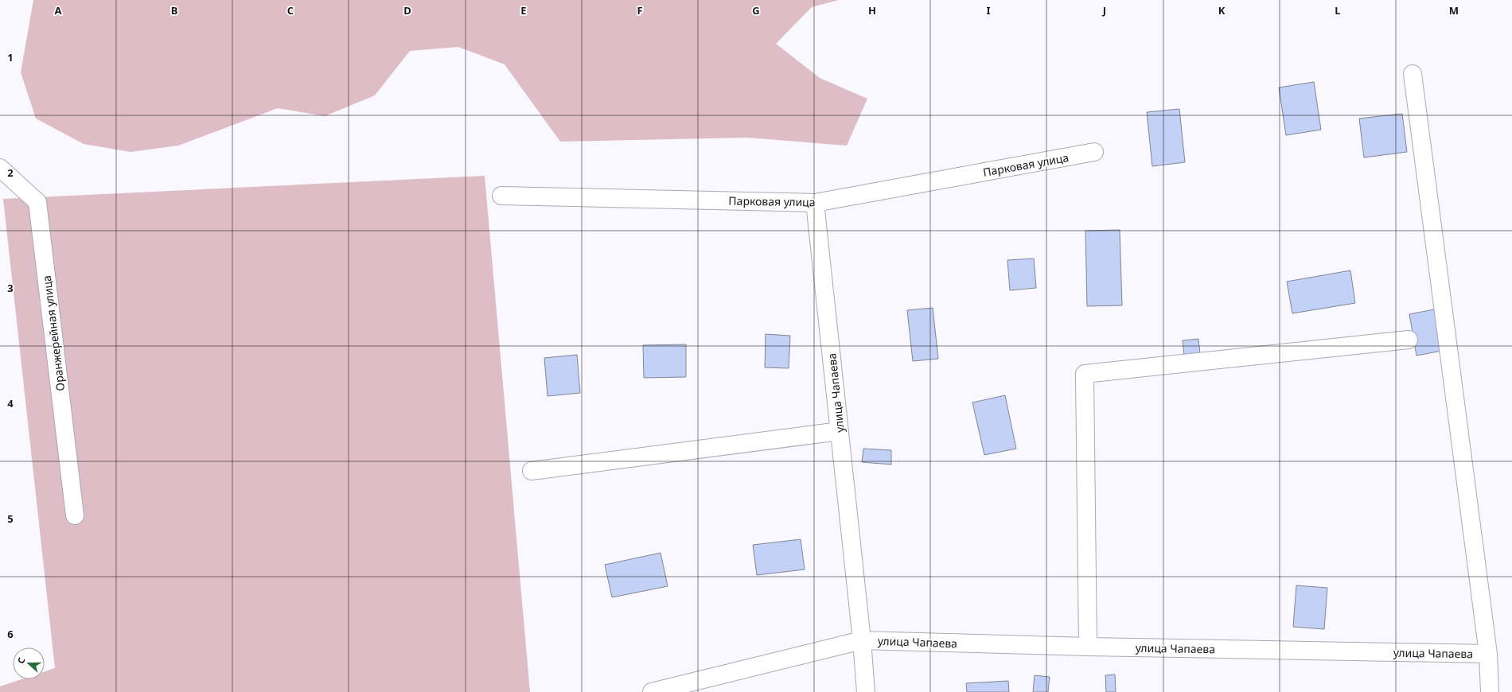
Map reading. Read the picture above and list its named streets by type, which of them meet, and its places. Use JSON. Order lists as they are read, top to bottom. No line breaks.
{"streets":{"street":["Парковая улица","Оранжерейная улица","улица Чапаева"]},"crossings":[["Парковая улица","улица Чапаева"]],"north":"left","grid":{"columns":["A","B","C","D","E","F","G","H","I","J","K","L","M"],"rows":["1","2","3","4","5","6"]}}
